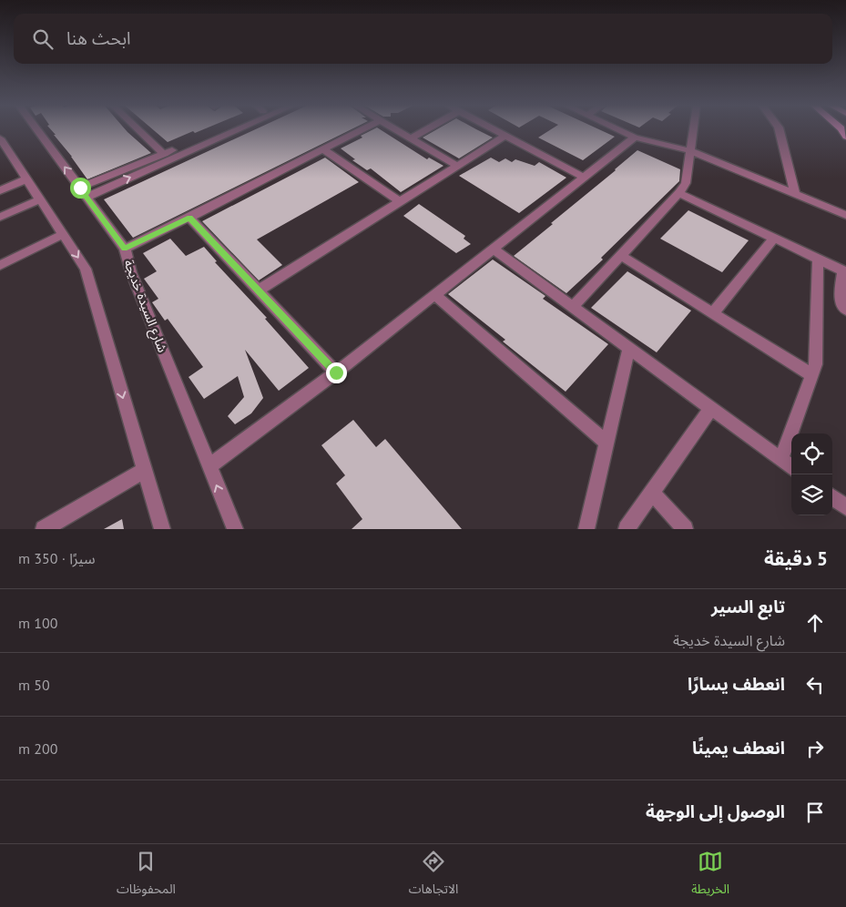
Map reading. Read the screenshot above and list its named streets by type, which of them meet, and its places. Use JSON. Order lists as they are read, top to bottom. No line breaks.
{"streets":{"street":["شارع السيدة خديجة"]},"page":{"search":"ابحث هنا","heading":["5 دقيقة","سيرًا · 350 m"],"list":[["تابع السير","شارع السيدة خديجة","100 m"],["انعطف يسارًا","50 m"],["انعطف يمينًا","200 m"],"الوصول إلى الوجهة"],"nav":["الخريطة","الاتجاهات","المحفوظات"]}}
